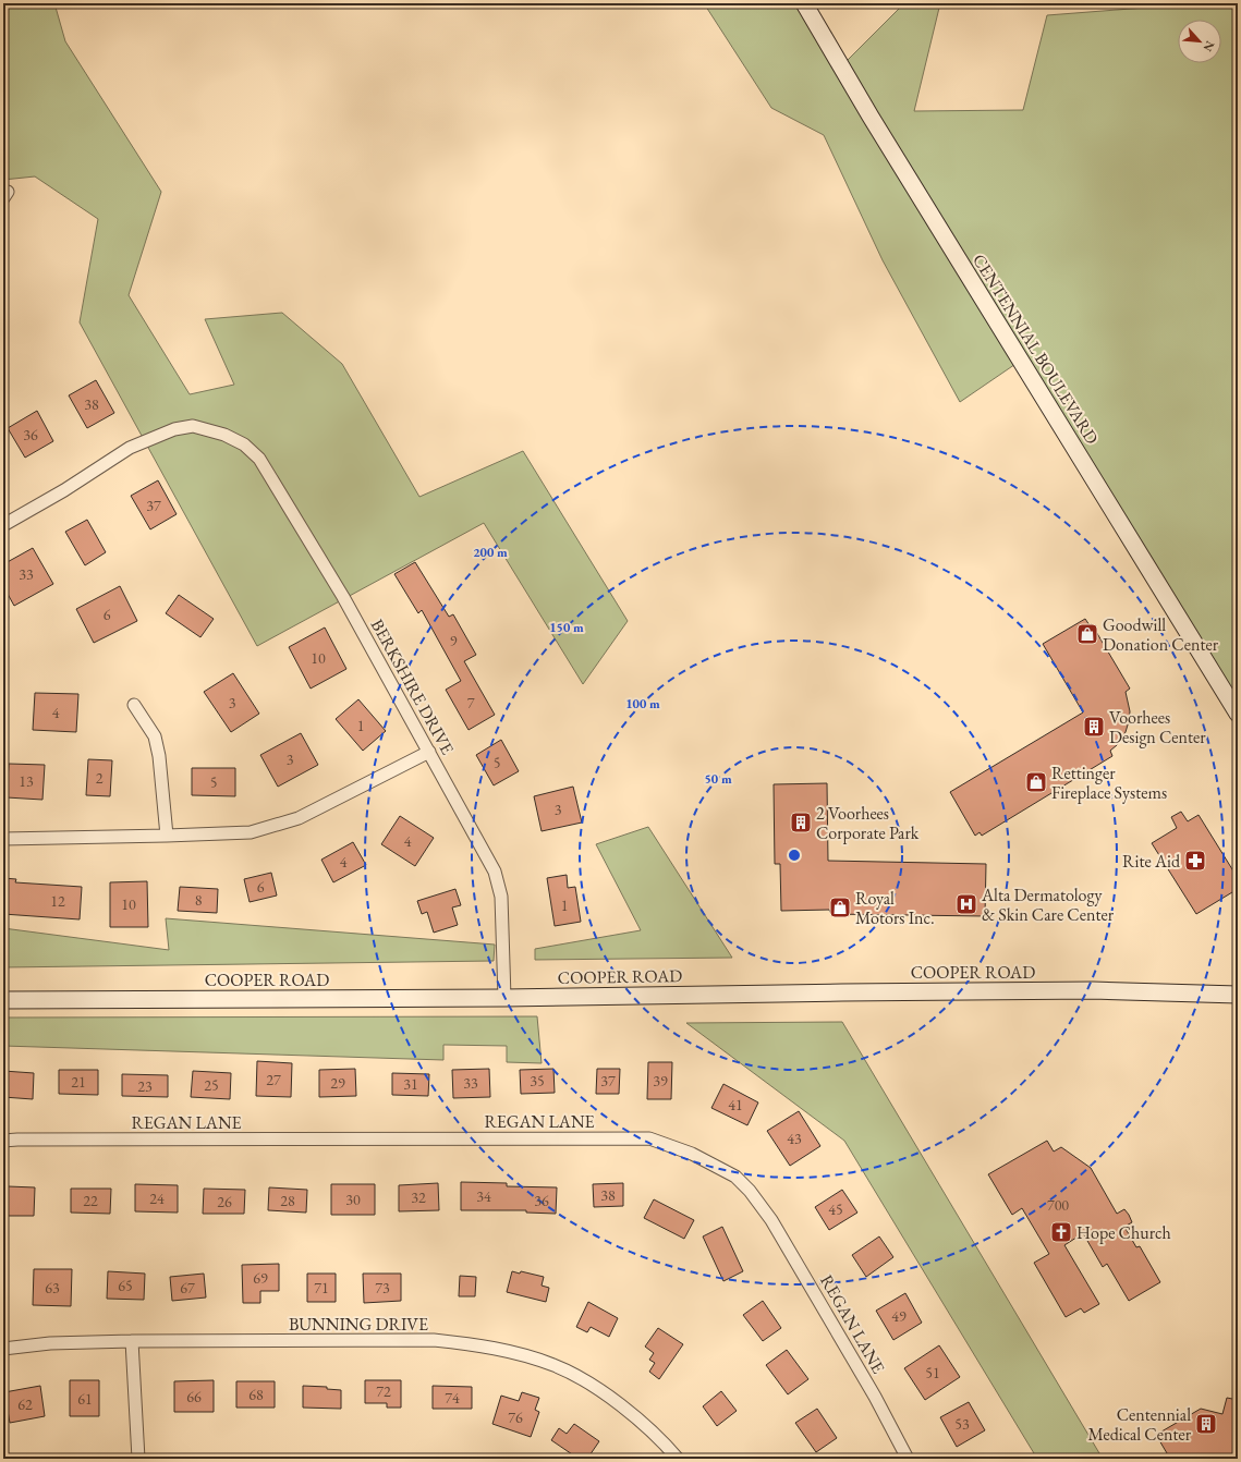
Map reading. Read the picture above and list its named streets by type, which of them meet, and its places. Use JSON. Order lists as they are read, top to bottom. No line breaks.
{"streets":{"street":["CENTENNIAL BOULEVARD","BERKSHIRE DRIVE","COOPER ROAD","REGAN LANE","BUNNING DRIVE"]},"crossings":[["BERKSHIRE DRIVE","COOPER ROAD"]],"places":{"shop":["Goodwill Donation Center","Rettinger Fireplace Systems","Royal Motors Inc."],"building":["Voorhees Design Center","2 Voorhees Corporate Park","Centennial Medical Center"],"pharmacy":["Rite Aid"],"hospital":["Alta Dermatology & Skin Care Center"],"church":["Hope Church"]},"house_numbers":["38","36","37","33","6","9","10","3","7","4","1","3","5","2","13","5","3","4","4","6","8","12","10","1","27","35","37","39","21","29","33","31","25","23","41","43","38","34","32","24","30","22","28","36","26","700","45","69","65","63","67","71","73","49","51","72","68","66","74","61","62","76","53"],"north":"bottom right","rings":["200 m","150 m","100 m","50 m"]}
